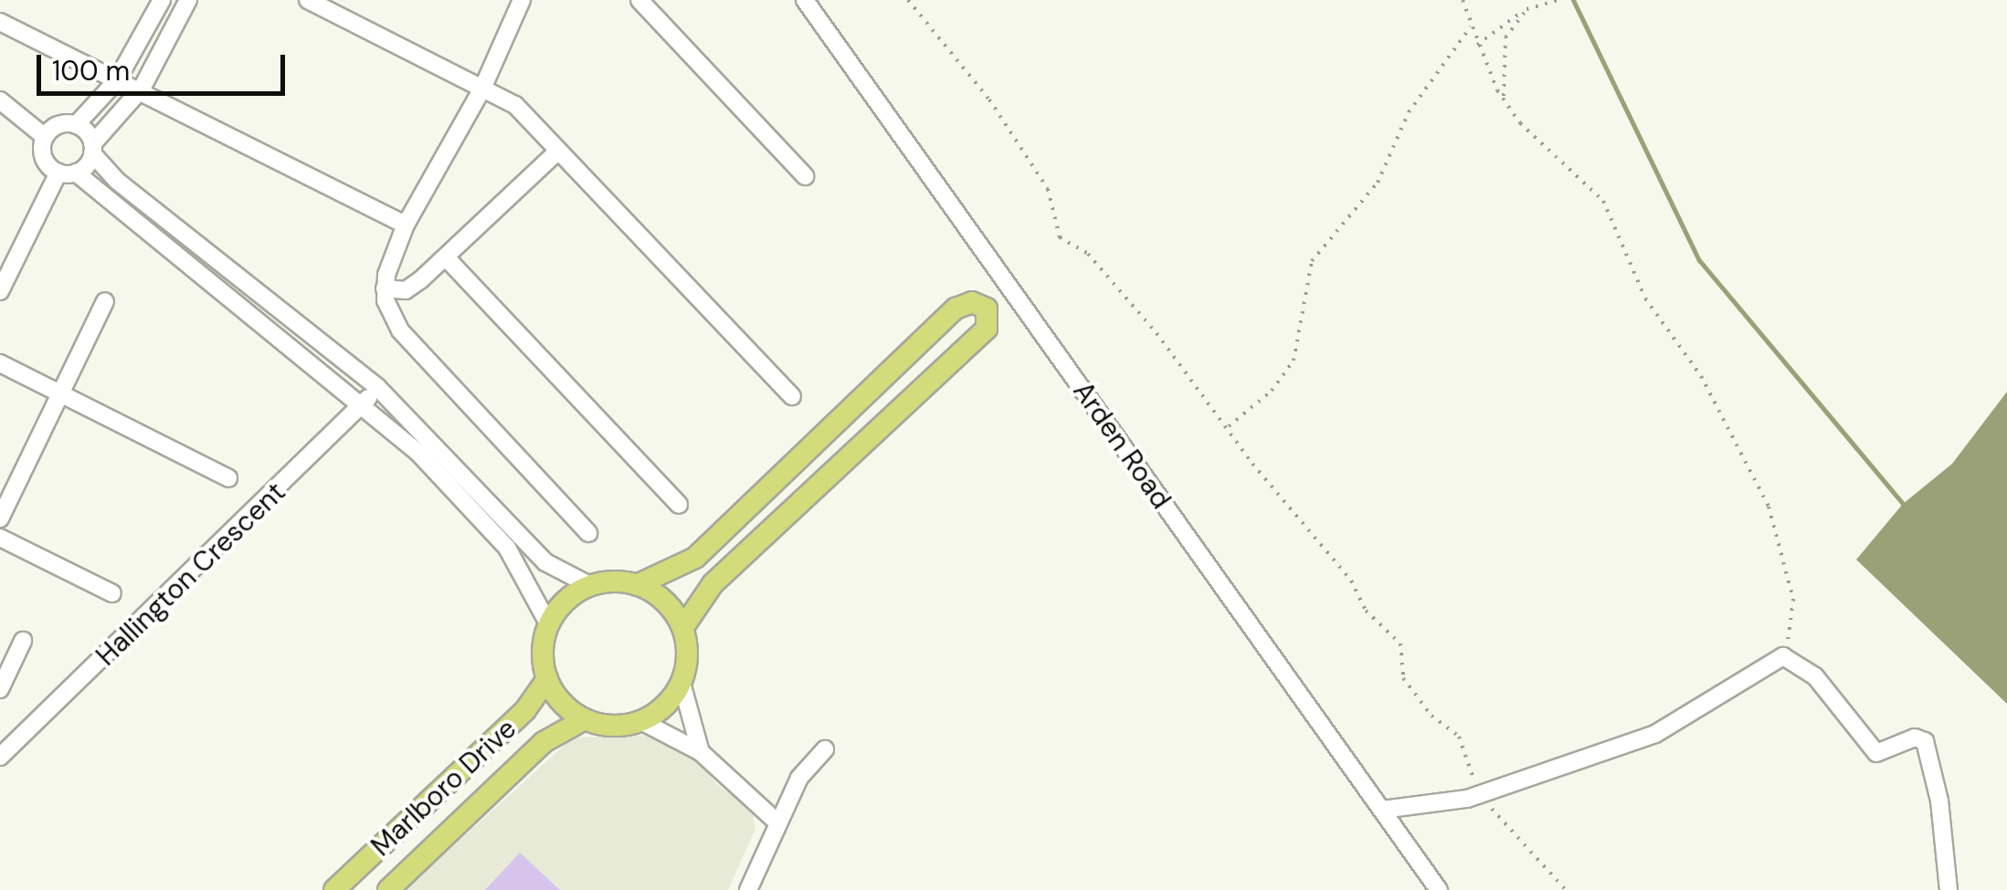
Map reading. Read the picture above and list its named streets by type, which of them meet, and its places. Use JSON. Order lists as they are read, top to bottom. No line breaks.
{"streets":{"main road":["Marlboro Drive"],"street":["Arden Road","Hallington Crescent"]},"scale_bar":"100 m"}
